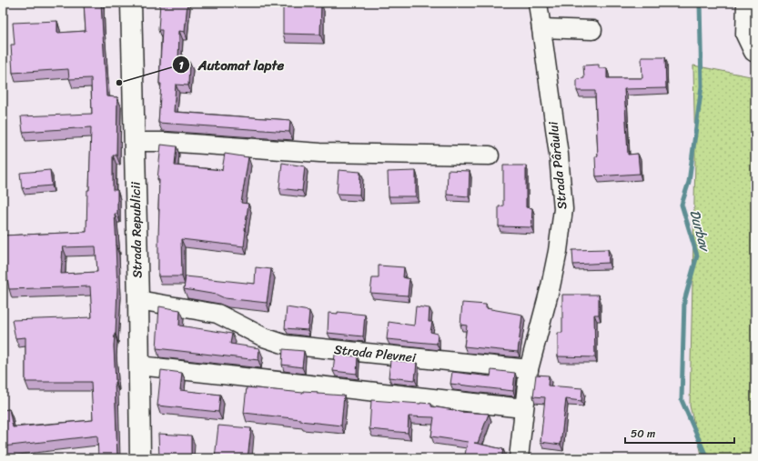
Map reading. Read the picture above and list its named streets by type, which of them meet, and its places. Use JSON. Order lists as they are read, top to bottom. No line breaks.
{"streets":{"main road":["Strada Republicii"],"street":["Strada Pârâului","Strada Plevnei"]},"crossings":[["Strada Pârâului","Strada Plevnei"],["Strada Republicii","Strada Plevnei"]],"water":["Durbav"],"places":["Automat lapte"],"scale_bar":"50 m"}
